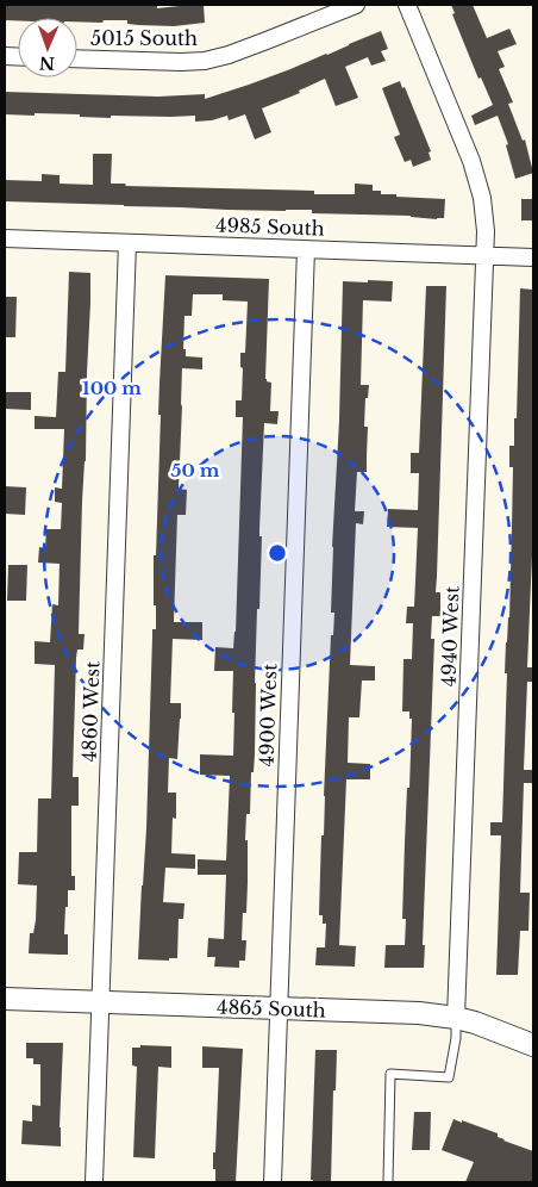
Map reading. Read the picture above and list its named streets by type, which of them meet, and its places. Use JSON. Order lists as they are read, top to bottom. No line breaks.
{"streets":{"street":["5015 South","4985 South","4940 West","4860 West","4900 West","4865 South"]},"crossings":[["4985 South","4940 West"],["4985 South","4860 West"],["4985 South","4900 West"],["4940 West","4865 South"],["4860 West","4865 South"],["4900 West","4865 South"]],"north":"bottom","rings":["100 m","50 m"]}
